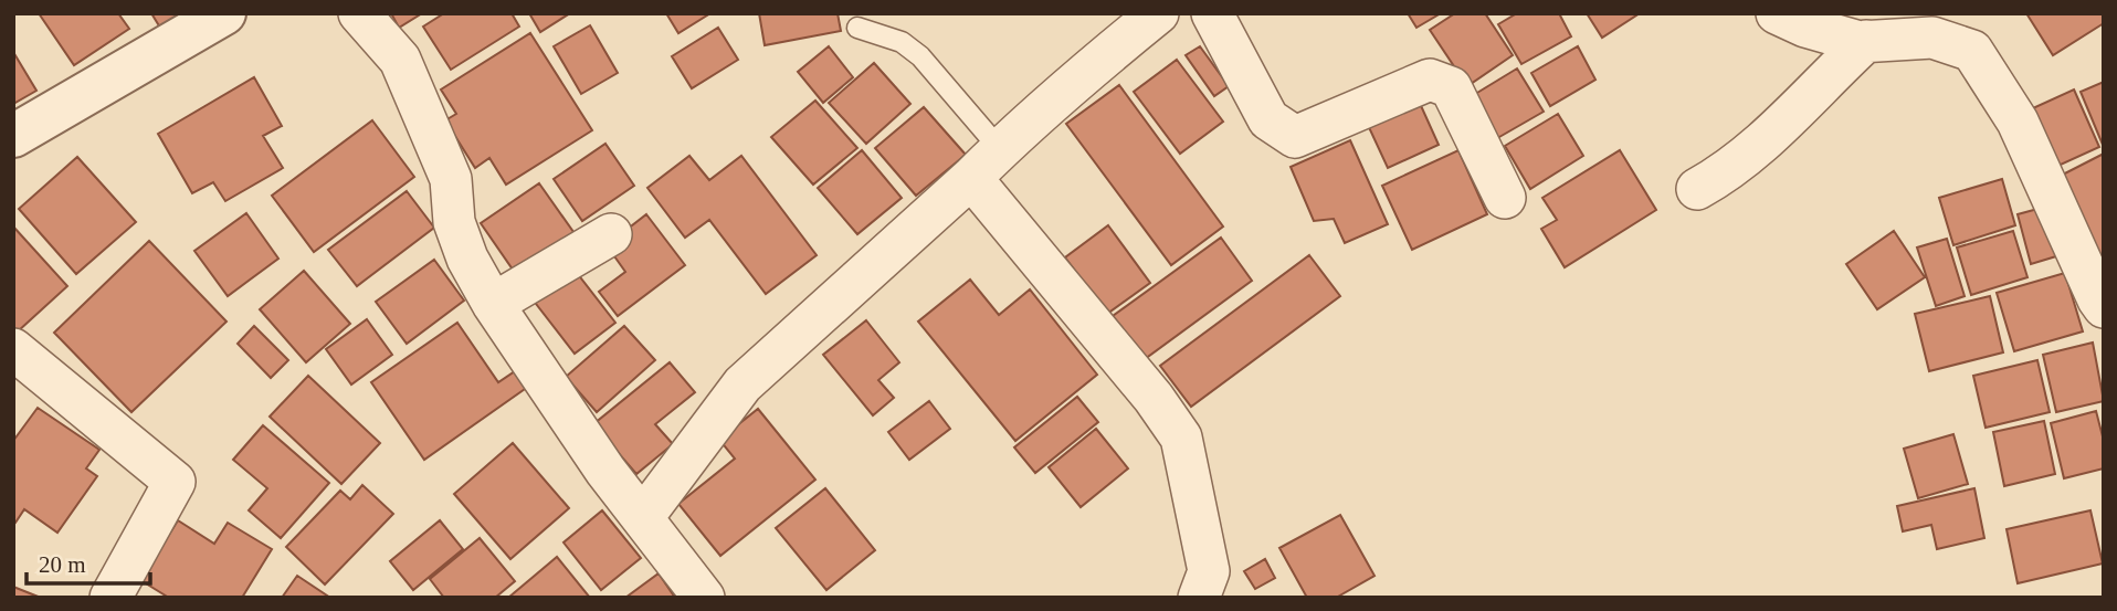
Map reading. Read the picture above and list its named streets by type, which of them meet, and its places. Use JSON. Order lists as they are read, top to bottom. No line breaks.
{"scale_bar":"20 m"}
